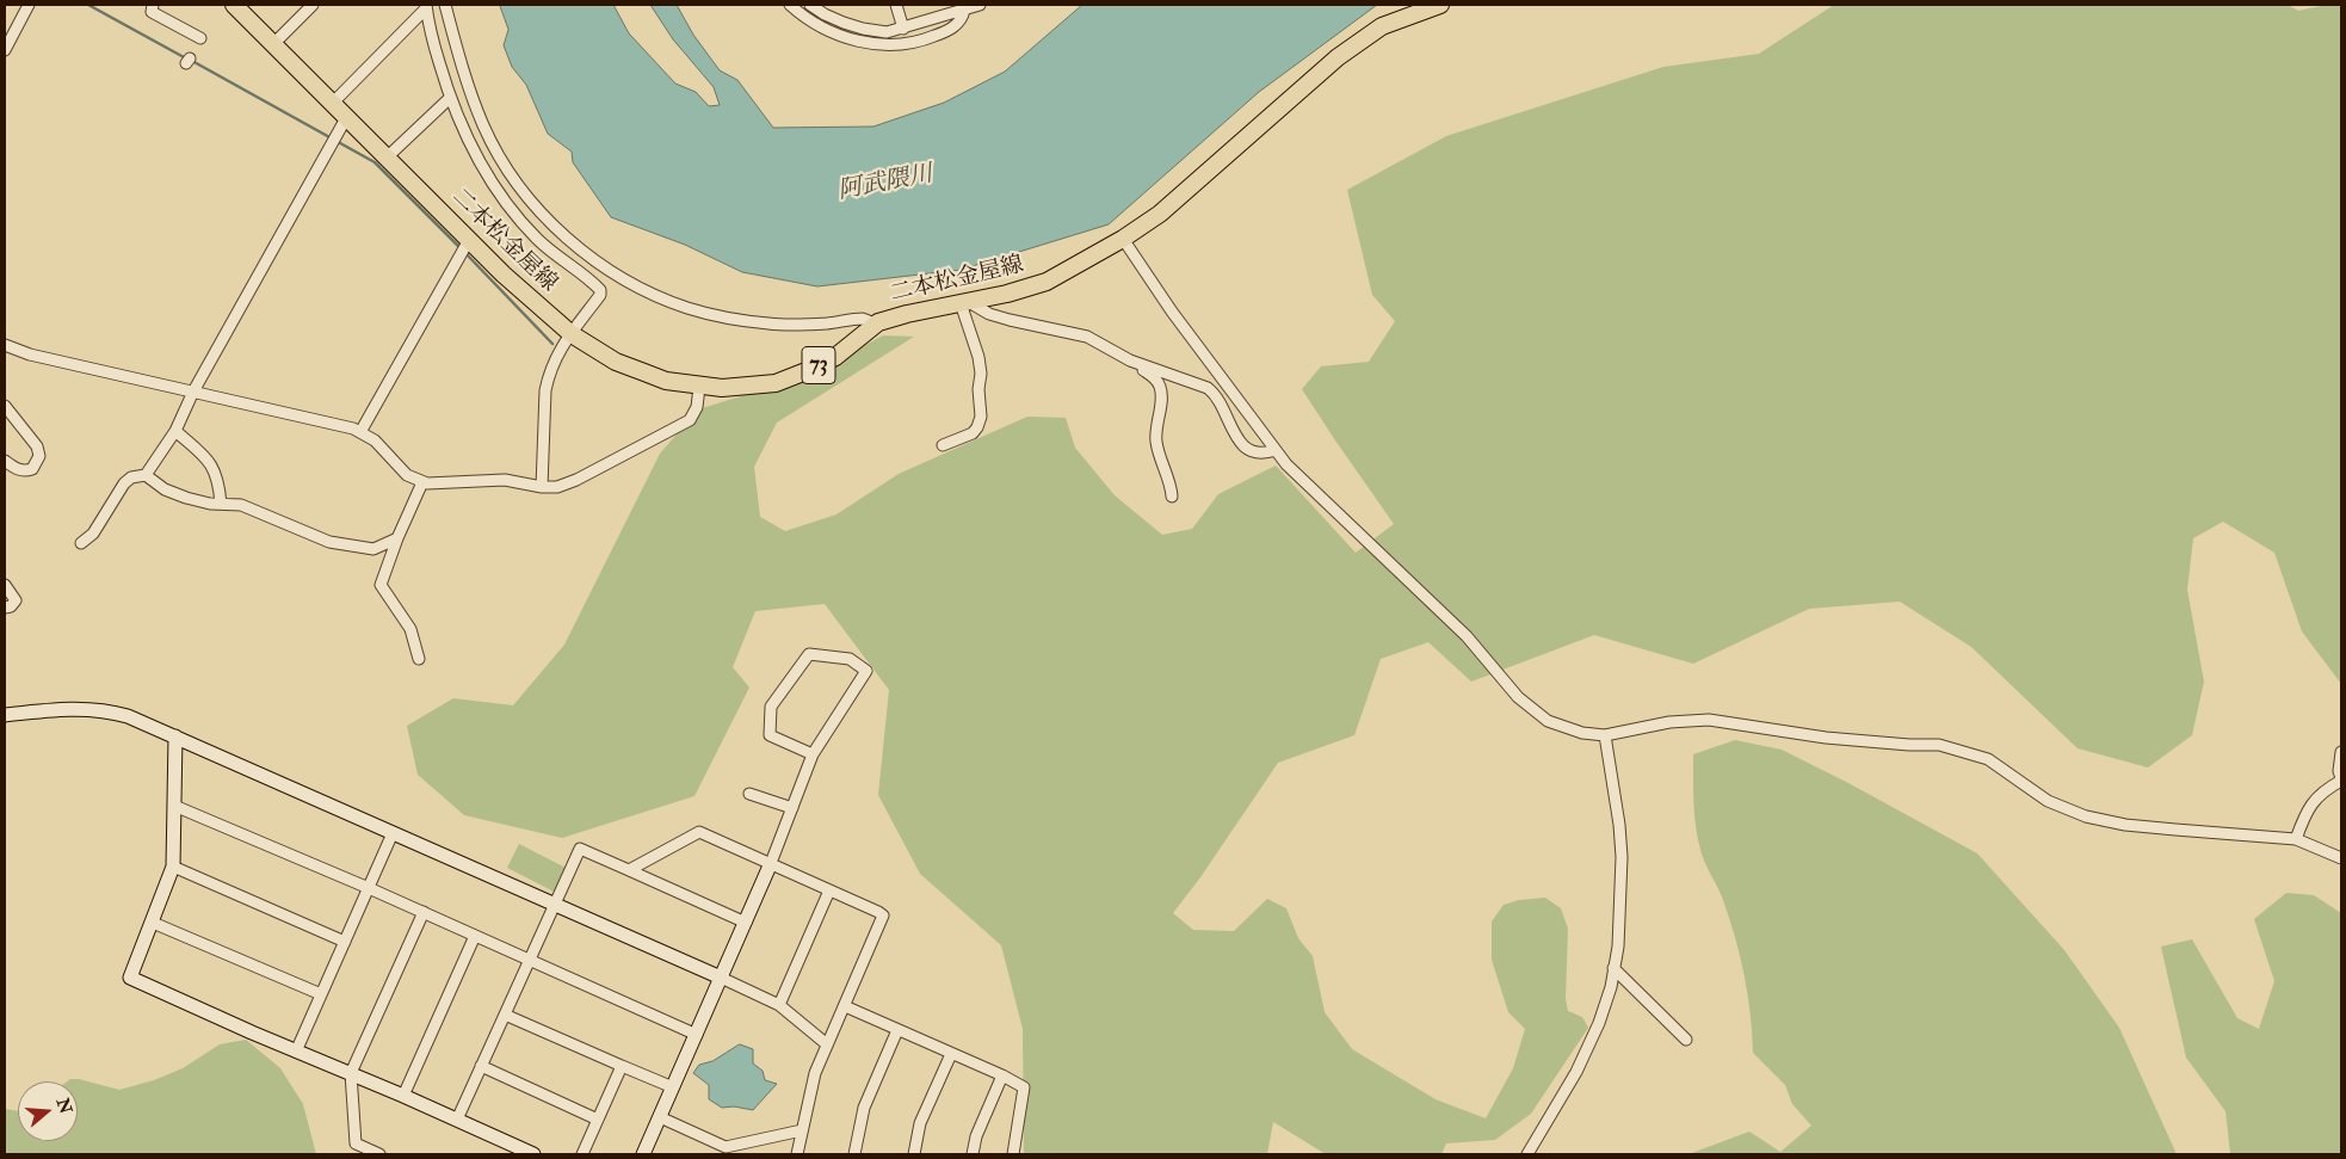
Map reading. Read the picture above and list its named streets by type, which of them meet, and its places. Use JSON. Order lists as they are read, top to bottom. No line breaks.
{"streets":{"main road":["二本松金屋線","73"]},"water":["阿武隈川"],"north":"right"}
